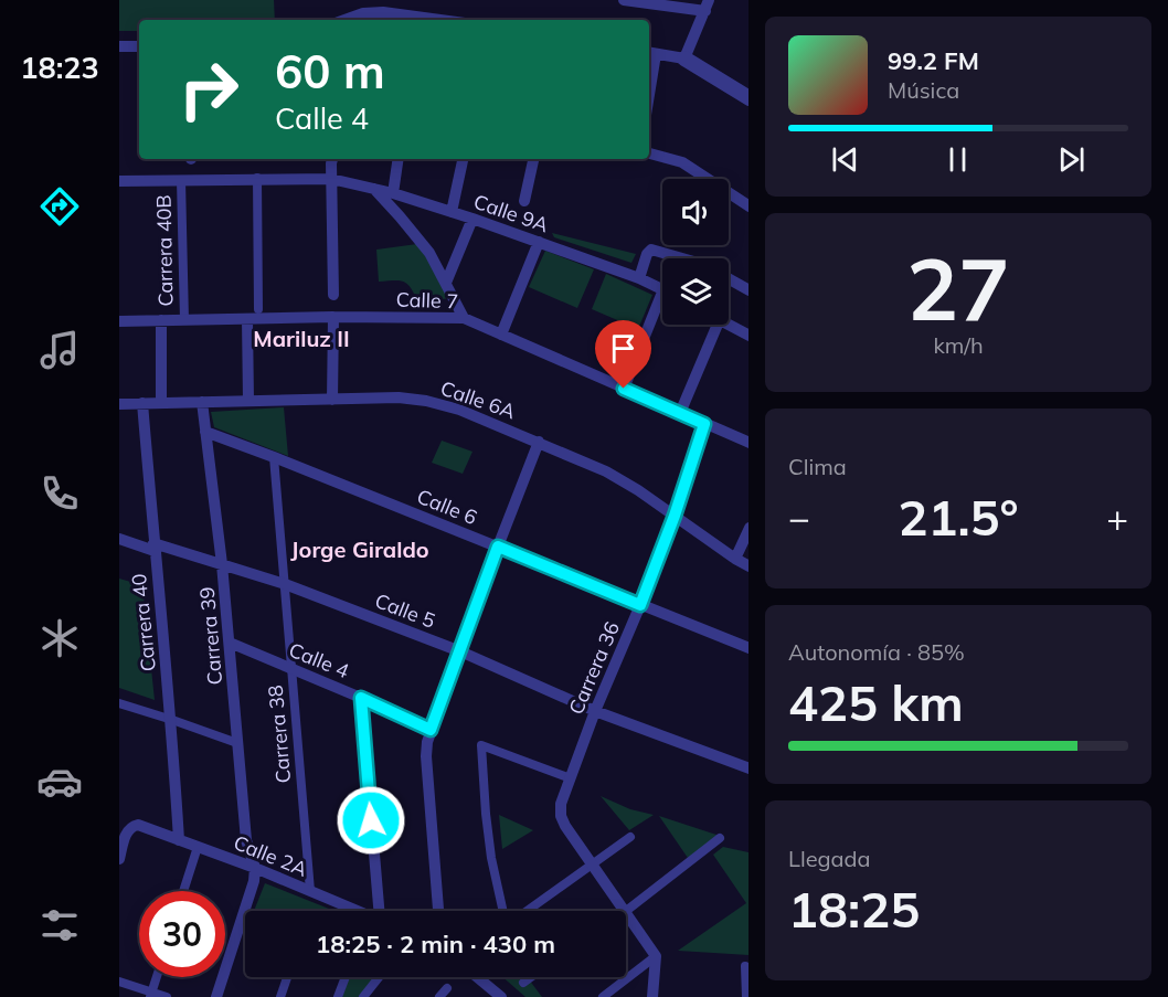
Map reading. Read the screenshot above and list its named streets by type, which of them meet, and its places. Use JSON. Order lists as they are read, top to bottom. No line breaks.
{"streets":{"street":["Calle 9A","Carrera 40B","Calle 7","Calle 6A","Calle 6","Calle 5","Carrera 40","Carrera 39","Calle 4","Carrera 36","Carrera 38","Calle 2A"]},"crossings":[["Calle 9A","Carrera 40B"],["Carrera 40B","Calle 7"],["Calle 7","Carrera 36"],["Calle 6A","Carrera 40"],["Calle 6A","Carrera 39"],["Calle 6A","Carrera 36"],["Calle 6","Carrera 39"],["Calle 6","Carrera 36"],["Calle 6","Carrera 38"],["Calle 5","Carrera 40"],["Calle 5","Carrera 39"],["Calle 5","Carrera 36"],["Calle 5","Carrera 38"],["Carrera 40","Calle 2A"],["Carrera 39","Calle 4"],["Carrera 39","Calle 2A"],["Calle 4","Carrera 38"],["Carrera 38","Calle 2A"]],"districts":["Mariluz II","Jorge Giraldo"],"page":{"tabs":"18:23","turn":["60 m","Calle 4"],"song":["99.2 FM","Música"],"tile":[["27","km/h"],"Clima",["Autonomía · 85%","425 km"],["Llegada","18:25"]],"heat":["−","21.5°","+"],"limit":"30","trip":"18:25 · 2 min · 430 m"}}
